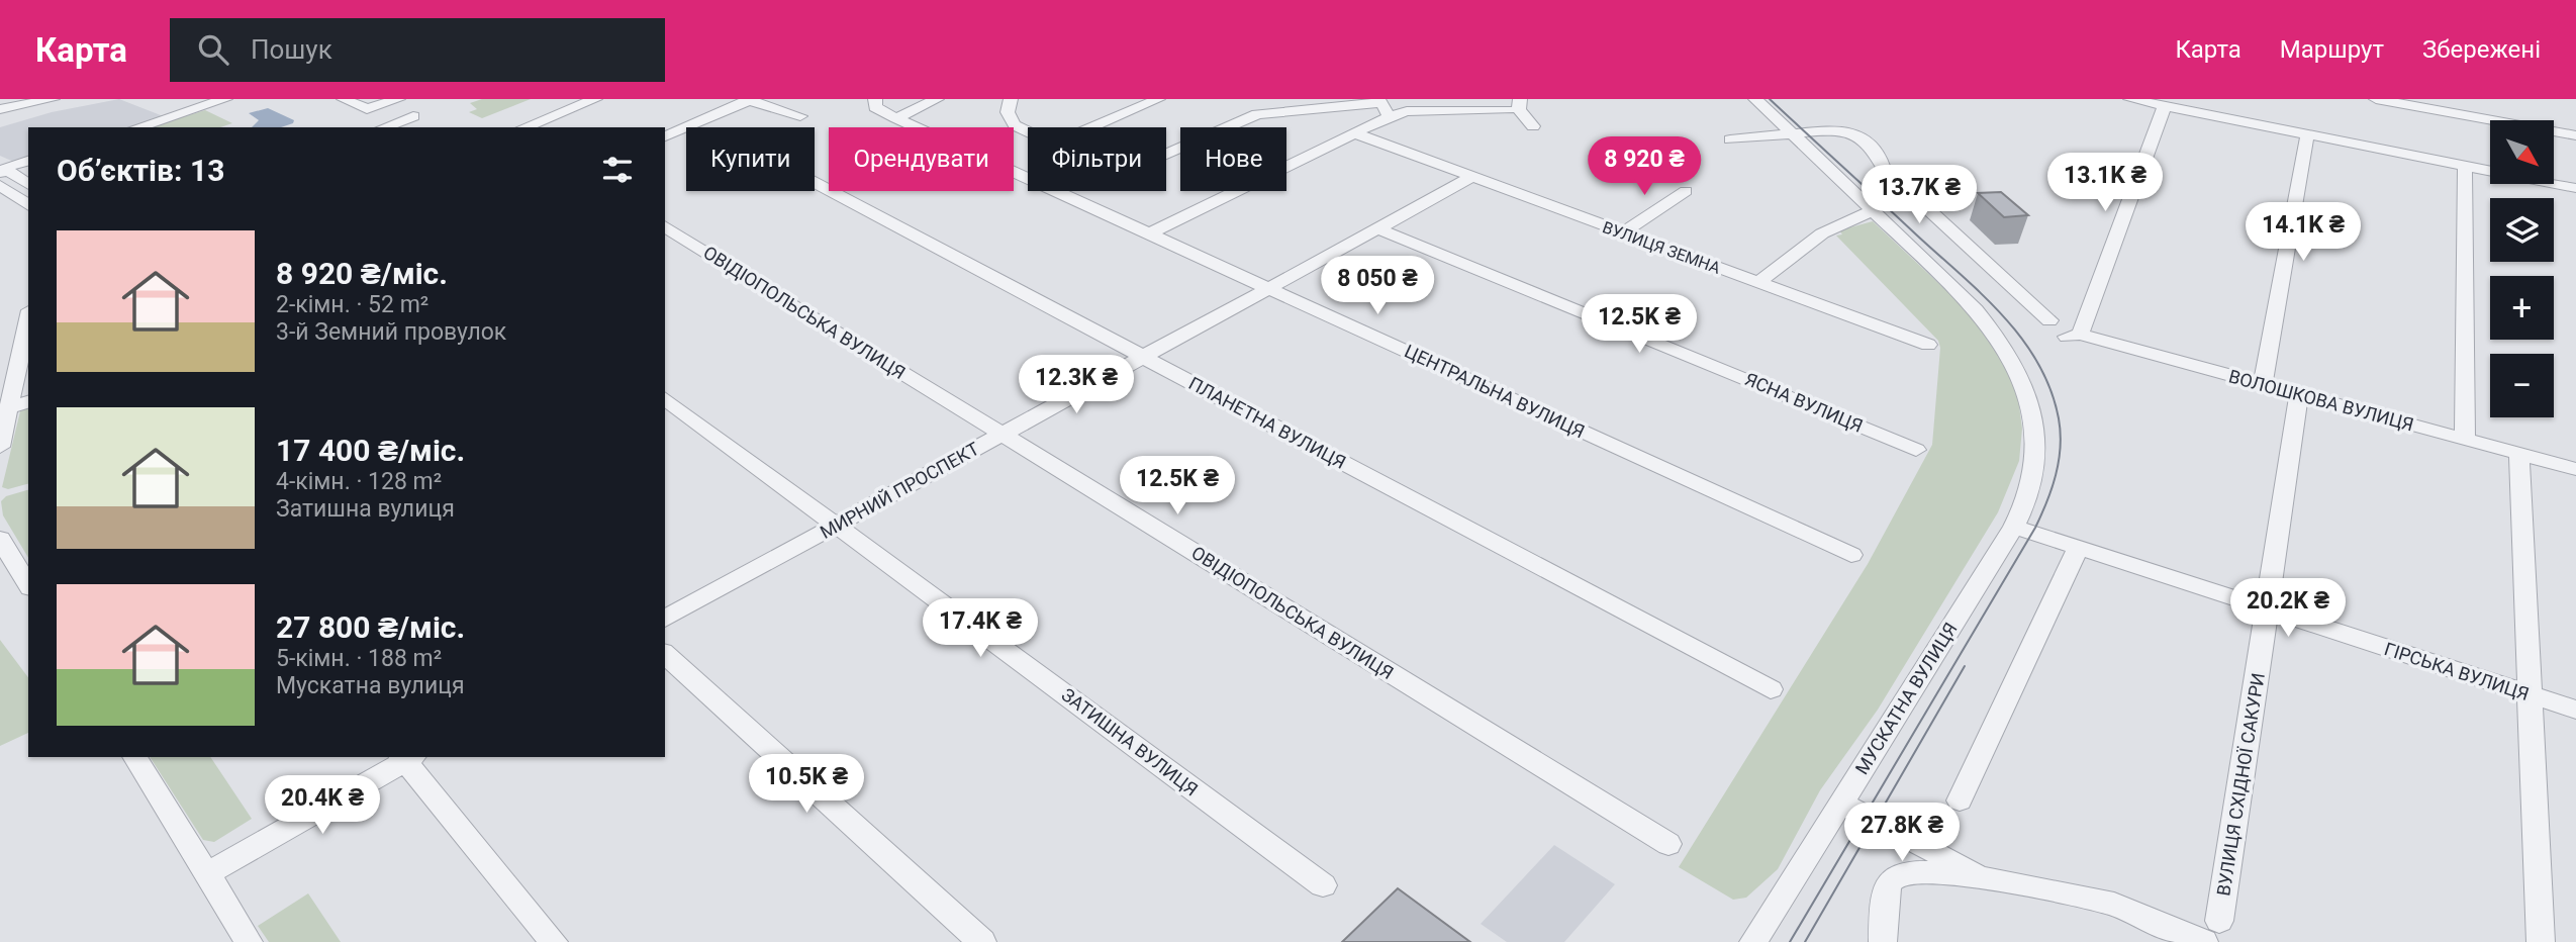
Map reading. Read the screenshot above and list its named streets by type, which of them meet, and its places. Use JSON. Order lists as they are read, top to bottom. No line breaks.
{"streets":{"street":["ВУЛИЦЯ ЗЕМНА","ОВІДІОПОЛЬСЬКА ВУЛИЦЯ","ЦЕНТРАЛЬНА ВУЛИЦЯ","ВОЛОШКОВА ВУЛИЦЯ","ЯСНА ВУЛИЦЯ","ПЛАНЕТНА ВУЛИЦЯ","МИРНИЙ ПРОСПЕКТ","ГІРСЬКА ВУЛИЦЯ","МУСКАТНА ВУЛИЦЯ","ЗАТИШНА ВУЛИЦЯ","ВУЛИЦЯ СХІДНОЇ САКУРИ"]},"crossings":[["ВУЛИЦЯ ЗЕМНА","МИРНИЙ ПРОСПЕКТ"],["ОВІДІОПОЛЬСЬКА ВУЛИЦЯ","МИРНИЙ ПРОСПЕКТ"],["ЦЕНТРАЛЬНА ВУЛИЦЯ","МИРНИЙ ПРОСПЕКТ"],["ВОЛОШКОВА ВУЛИЦЯ","ВУЛИЦЯ СХІДНОЇ САКУРИ"],["ЯСНА ВУЛИЦЯ","МИРНИЙ ПРОСПЕКТ"],["ПЛАНЕТНА ВУЛИЦЯ","МИРНИЙ ПРОСПЕКТ"],["МИРНИЙ ПРОСПЕКТ","ЗАТИШНА ВУЛИЦЯ"],["ГІРСЬКА ВУЛИЦЯ","МУСКАТНА ВУЛИЦЯ"],["ГІРСЬКА ВУЛИЦЯ","ВУЛИЦЯ СХІДНОЇ САКУРИ"]],"north":"bottom right","page":{"header":"Карта","search":"Пошук","nav":["Карта","Маршрут","Збережені"],"map_buttons":["+","−"],"chip":["Купити","Орендувати","Фільтри","Нове"],"heading":"Об’єктів: 13","price":["8 920 ₴","13.1K ₴","13.7K ₴","14.1K ₴","8 050 ₴","12.5K ₴","12.3K ₴","12.5K ₴","20.2K ₴","17.4K ₴","10.5K ₴","20.4K ₴","27.8K ₴"],"list":[{"name":"8 920 ₴/міс.","note":"2-кімн. · 52 m² · 3-й Земний провулок"},{"name":"17 400 ₴/міс.","note":"4-кімн. · 128 m² · Затишна вулиця"},{"name":"27 800 ₴/міс.","note":"5-кімн. · 188 m² · Мускатна вулиця"}]}}
